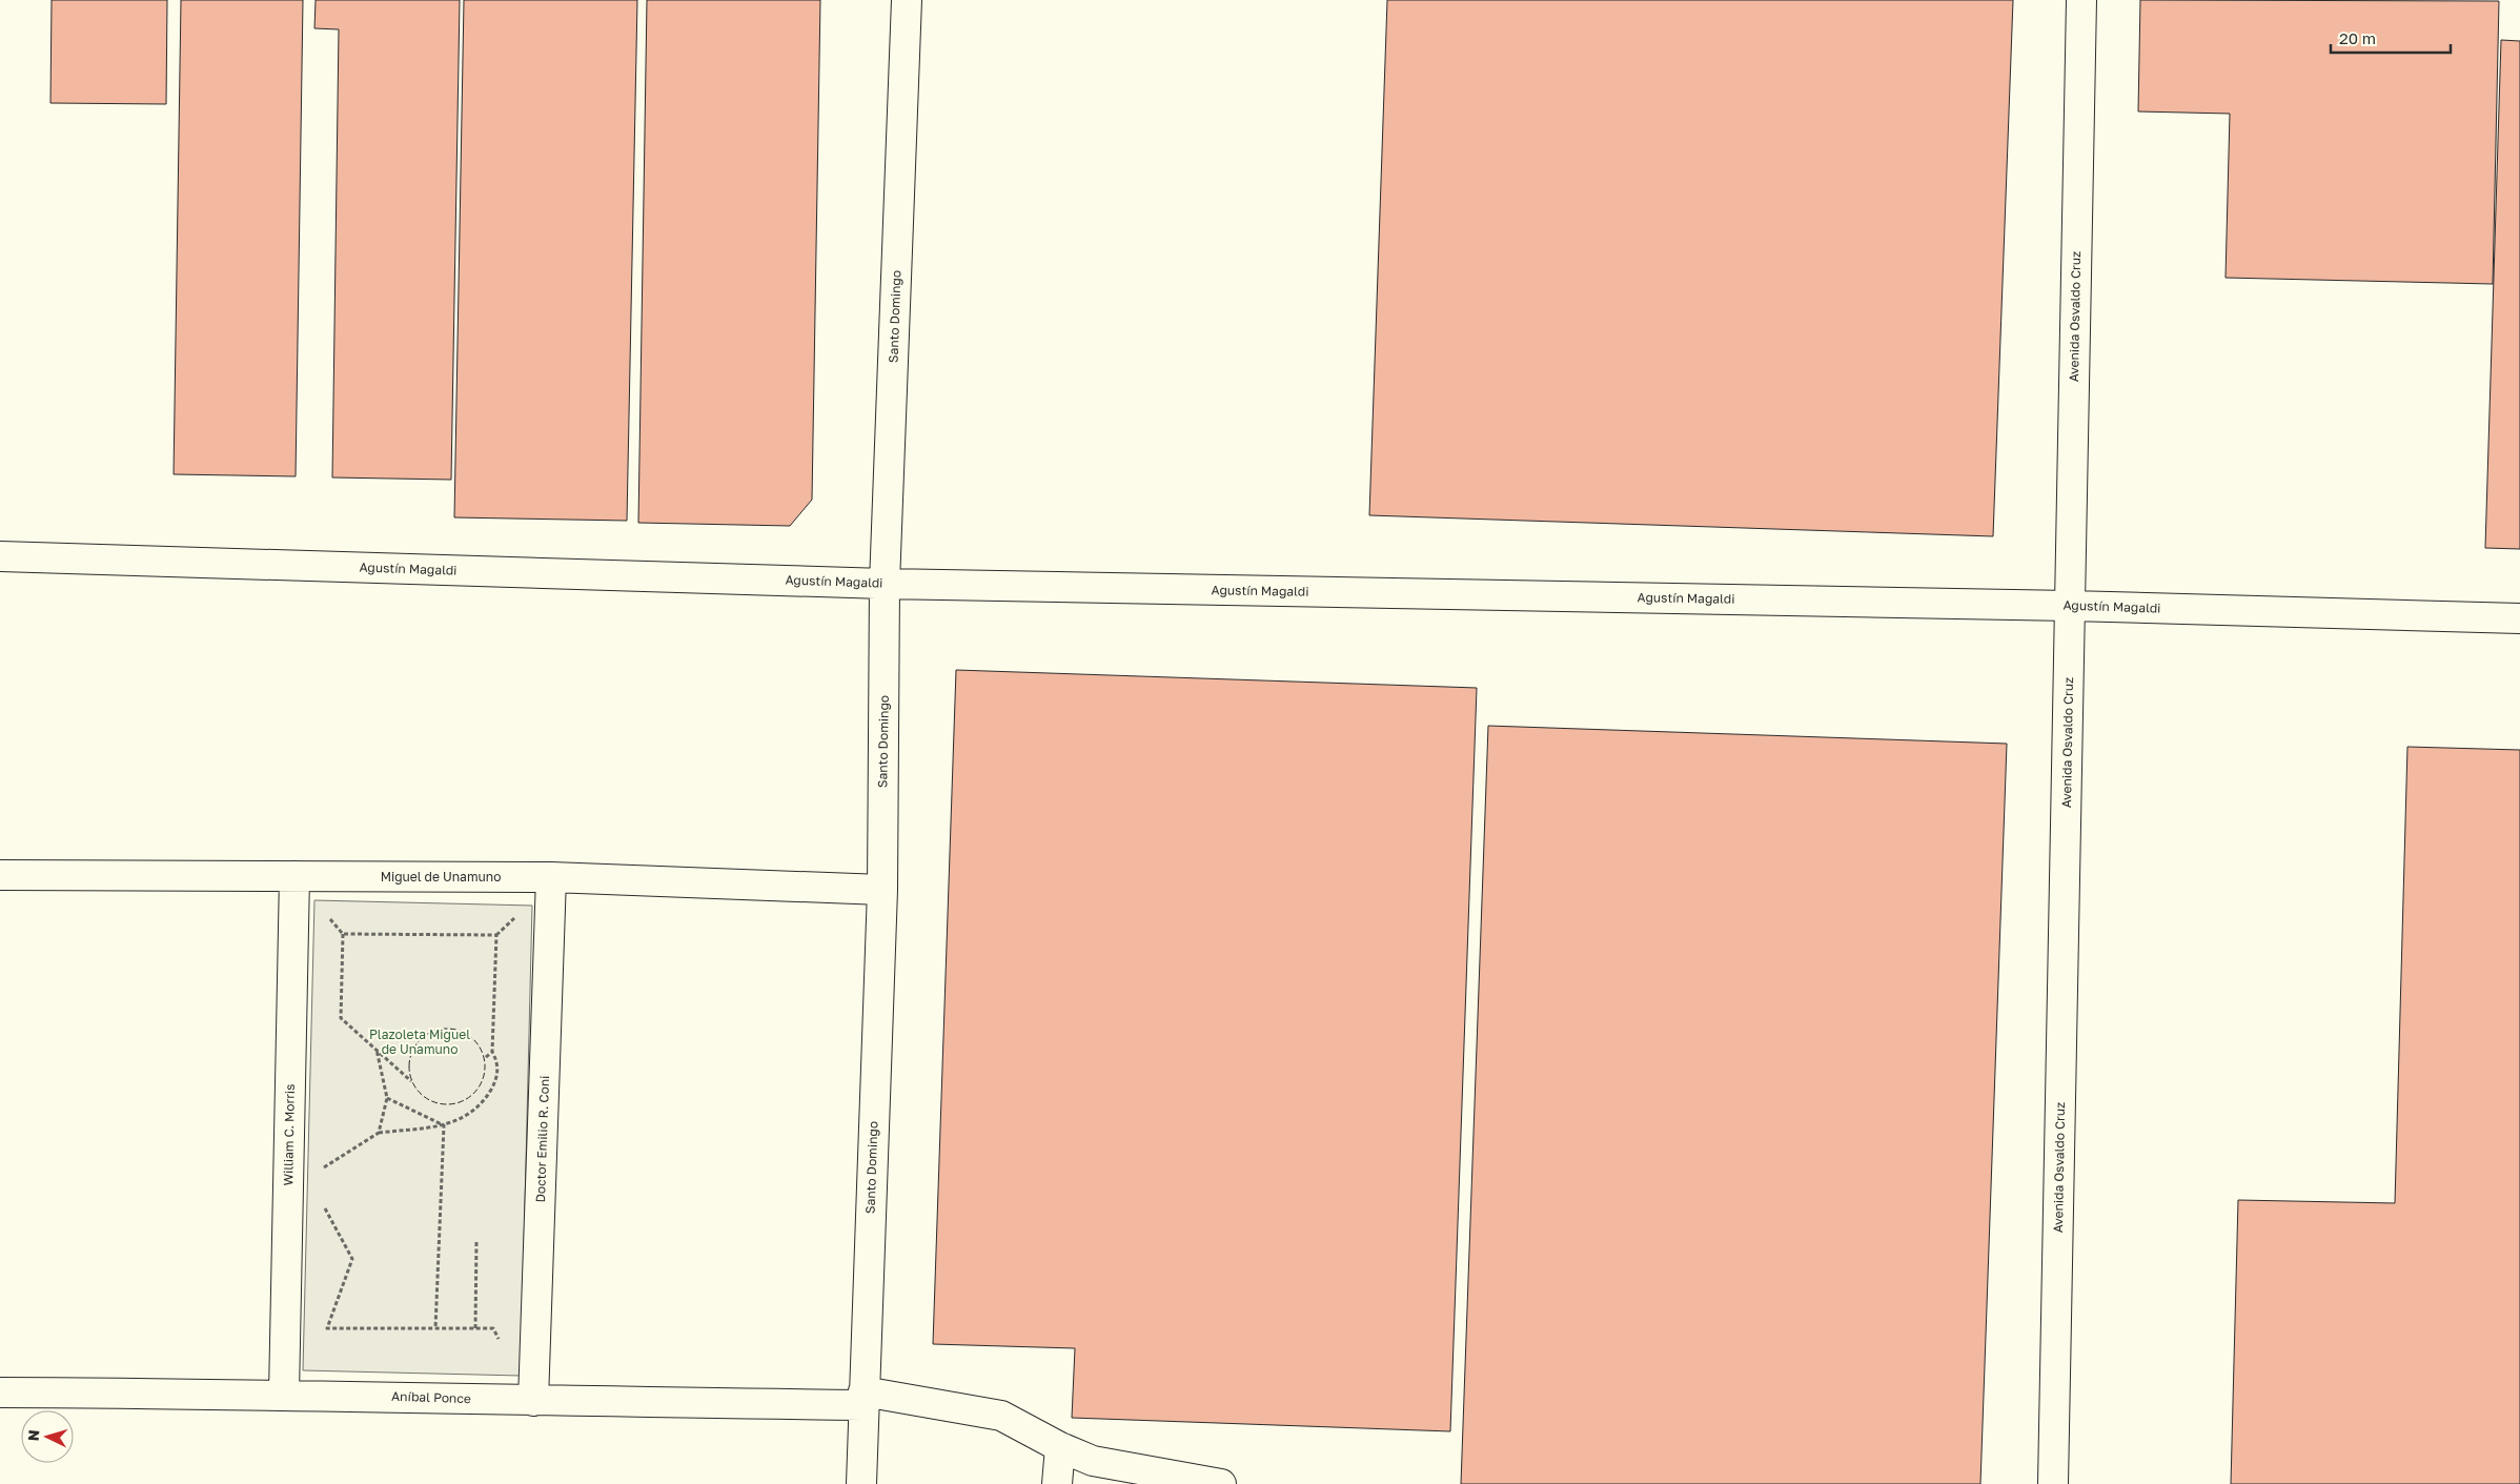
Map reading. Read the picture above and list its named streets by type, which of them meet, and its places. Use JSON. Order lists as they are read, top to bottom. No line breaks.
{"streets":{"street":["Santo Domingo","Avenida Osvaldo Cruz","Agustín Magaldi","Miguel de Unamuno","William C. Morris","Doctor Emilio R. Coni","Aníbal Ponce"]},"crossings":[["Santo Domingo","Agustín Magaldi"],["Santo Domingo","Miguel de Unamuno"],["Santo Domingo","Aníbal Ponce"],["Avenida Osvaldo Cruz","Agustín Magaldi"],["Miguel de Unamuno","William C. Morris"],["Miguel de Unamuno","Doctor Emilio R. Coni"],["William C. Morris","Aníbal Ponce"],["Doctor Emilio R. Coni","Aníbal Ponce"]],"parks":["Plazoleta Miguel de Unamuno"],"scale_bar":"20 m","north":"left"}
